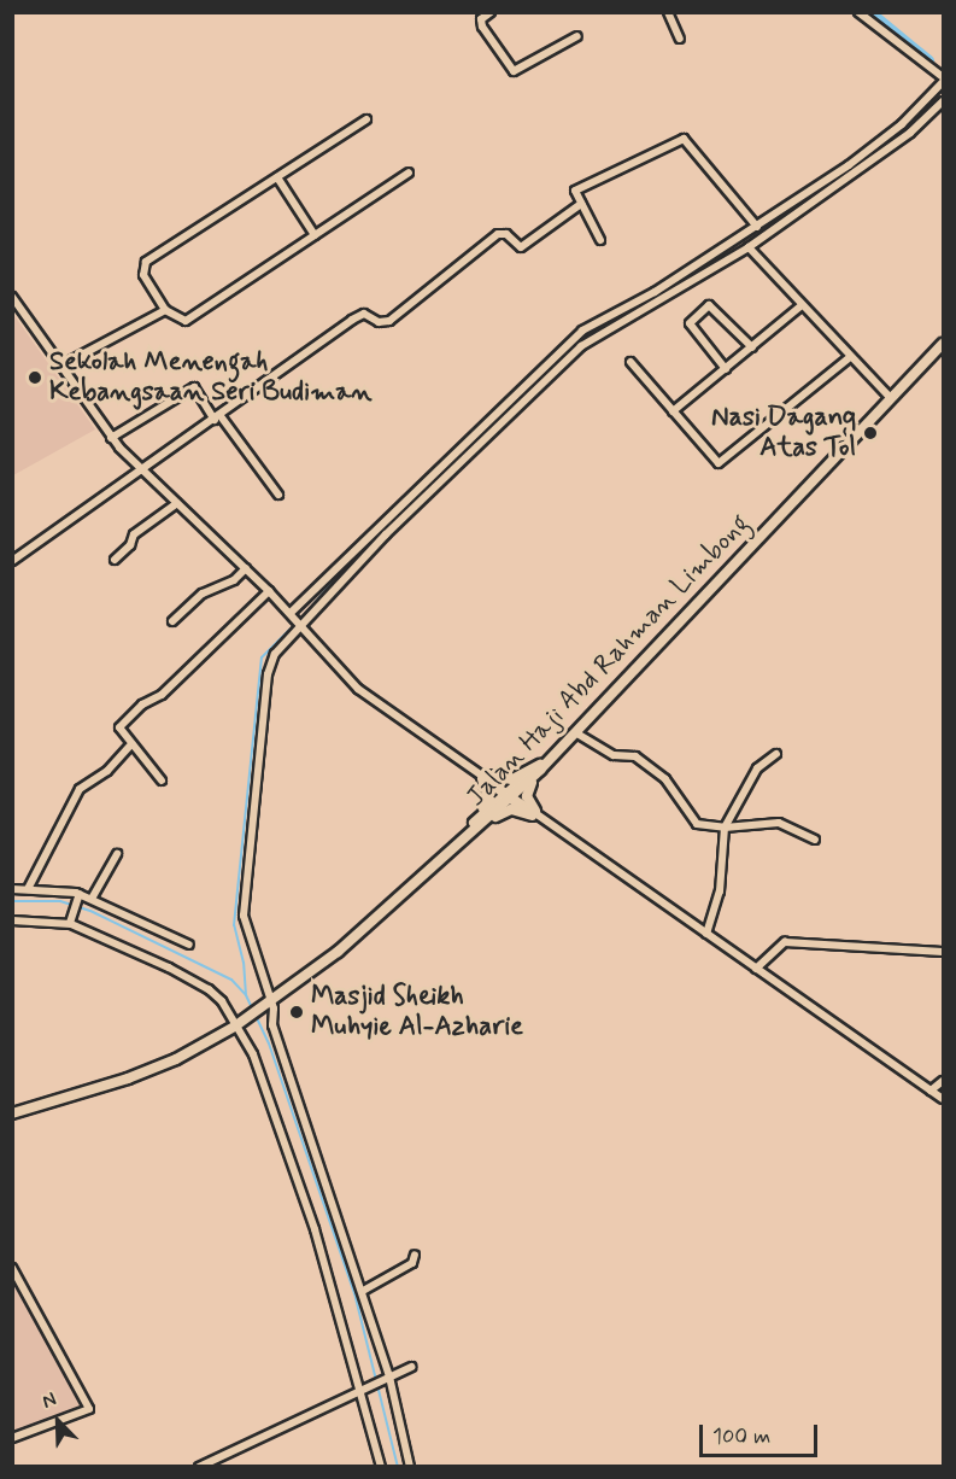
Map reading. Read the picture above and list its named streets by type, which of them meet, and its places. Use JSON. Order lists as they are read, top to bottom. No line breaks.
{"streets":{"street":["Jalan Haji Abd Rahman Limbong"]},"places":["Sekolah Menengah Kebangsaan Seri Budiman","Nasi Dagang Atas Tol","Masjid Sheikh Muhyie Al-Azharie"],"scale_bar":"100 m","north":"top left"}
